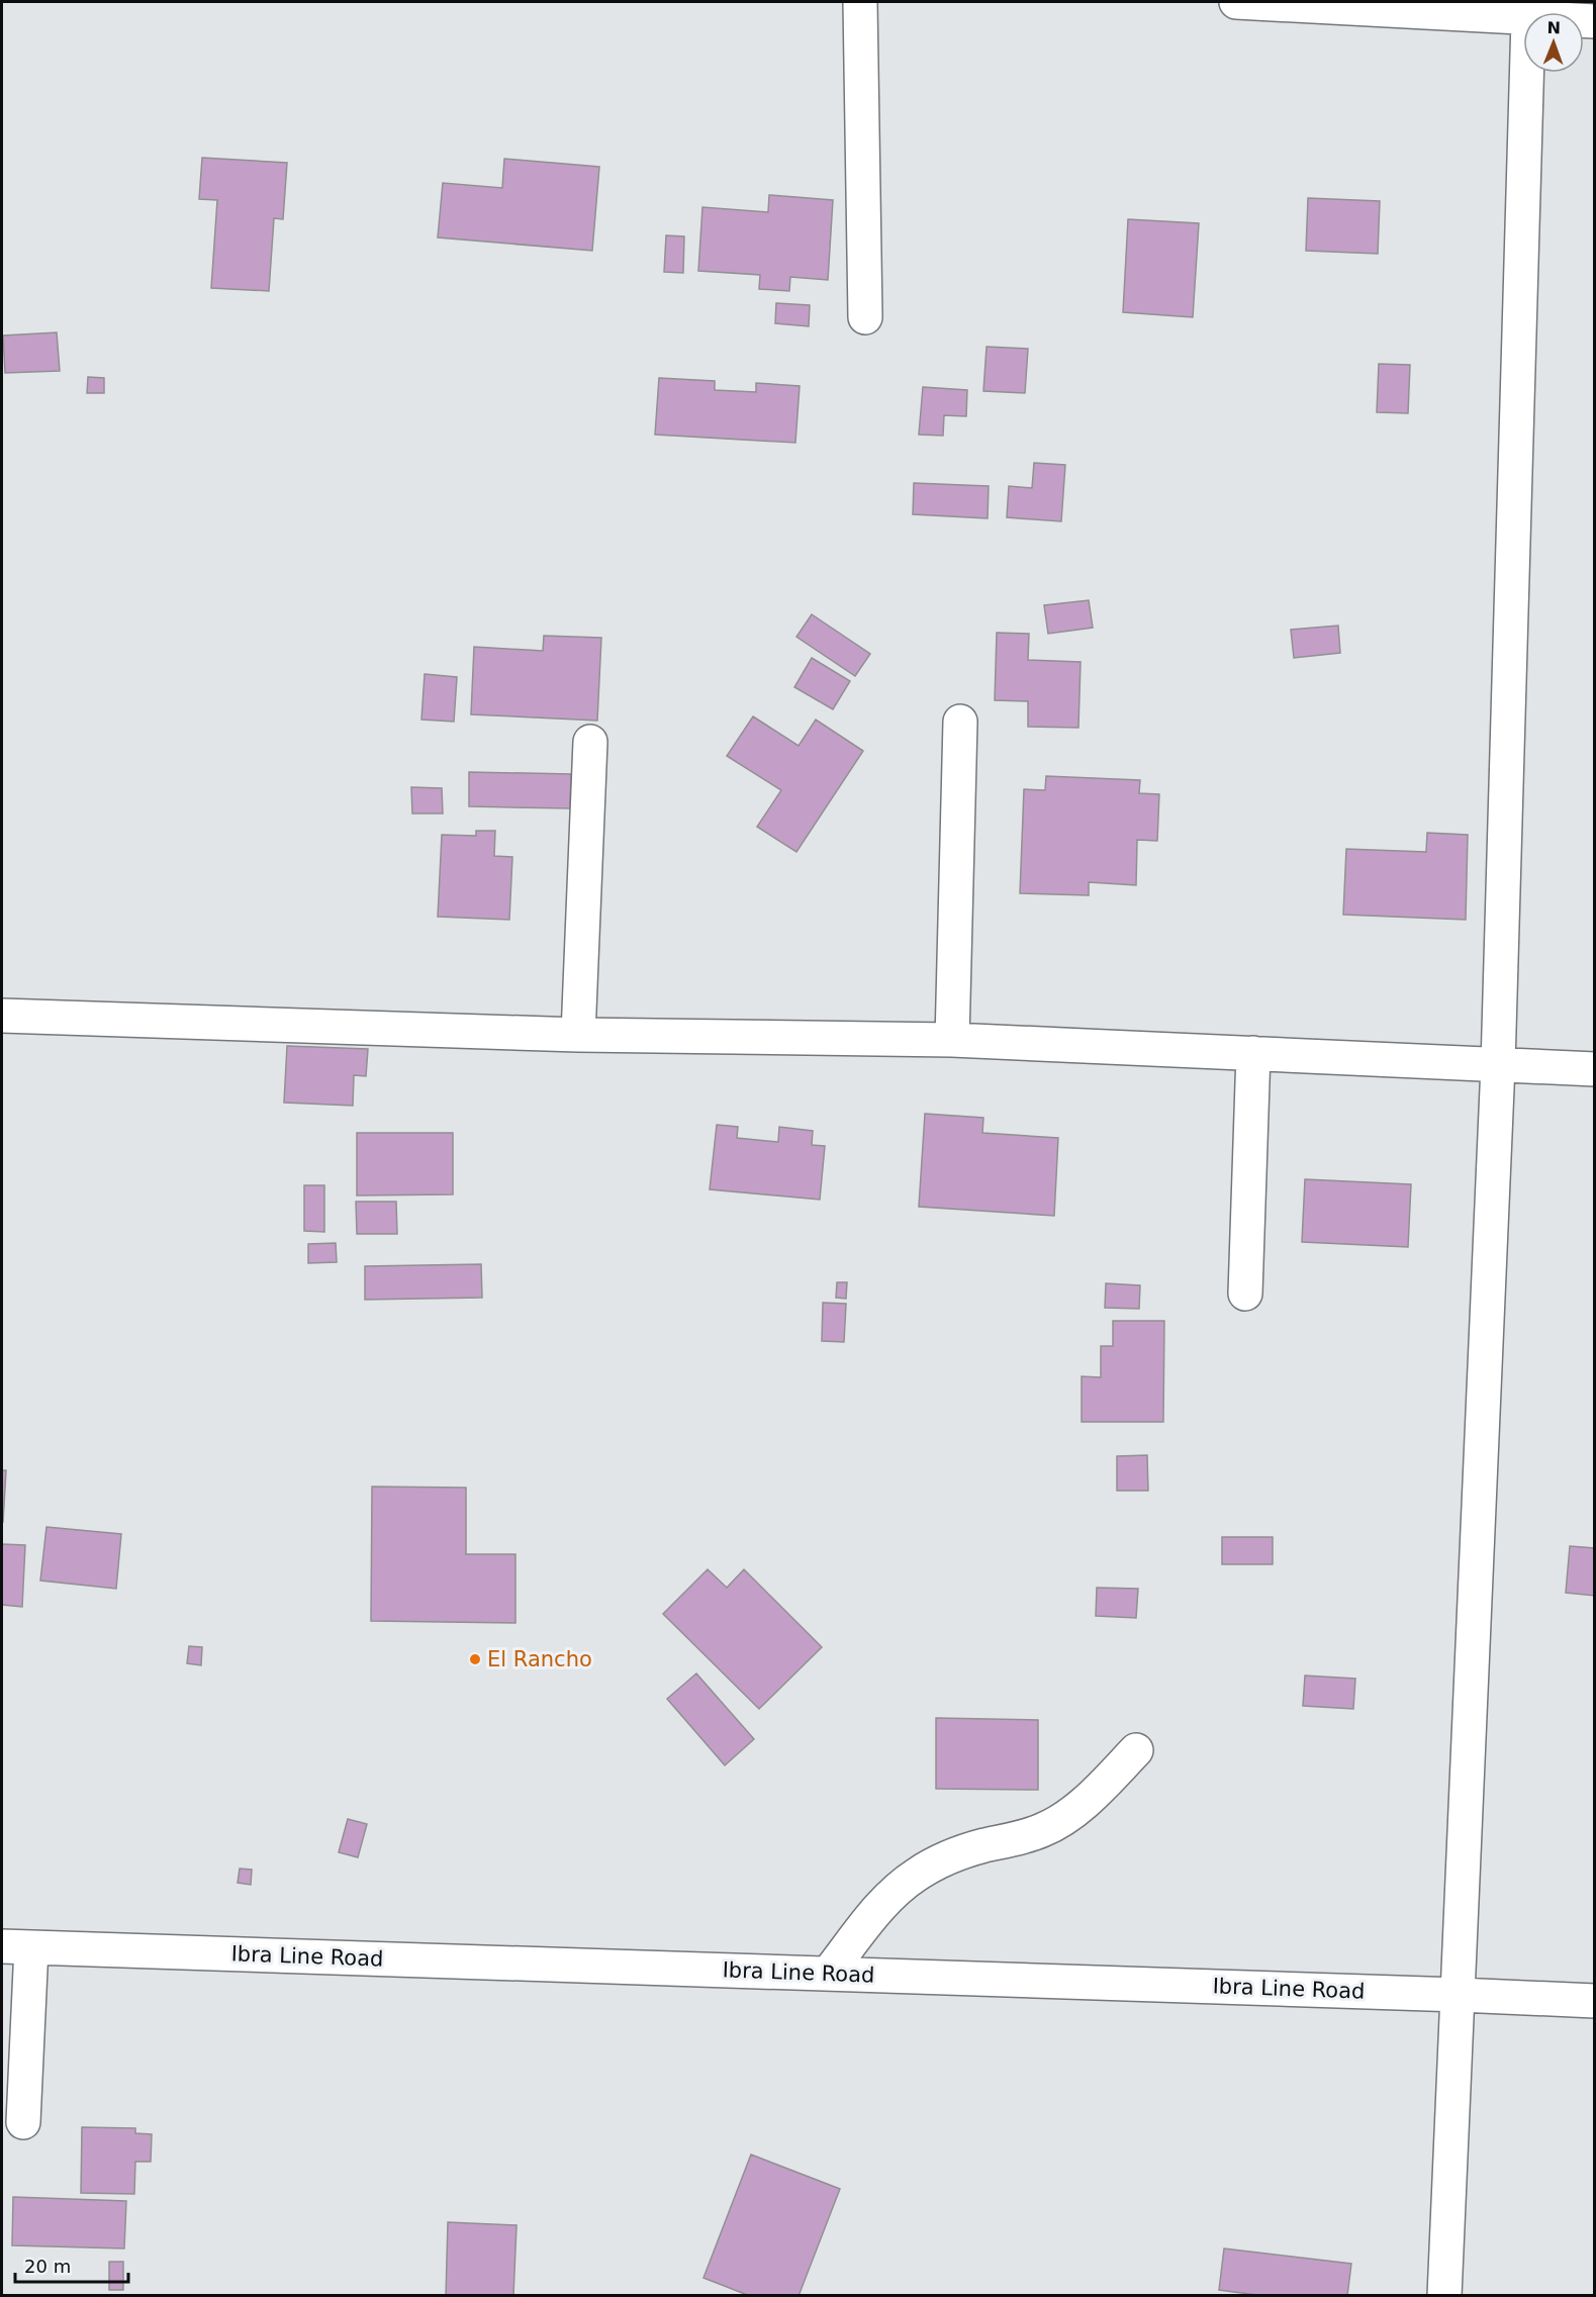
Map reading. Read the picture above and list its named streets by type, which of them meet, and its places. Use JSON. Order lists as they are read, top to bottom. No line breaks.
{"streets":{"street":["Ibra Line Road"]},"places":["El Rancho"],"scale_bar":"20 m","north":"top"}
